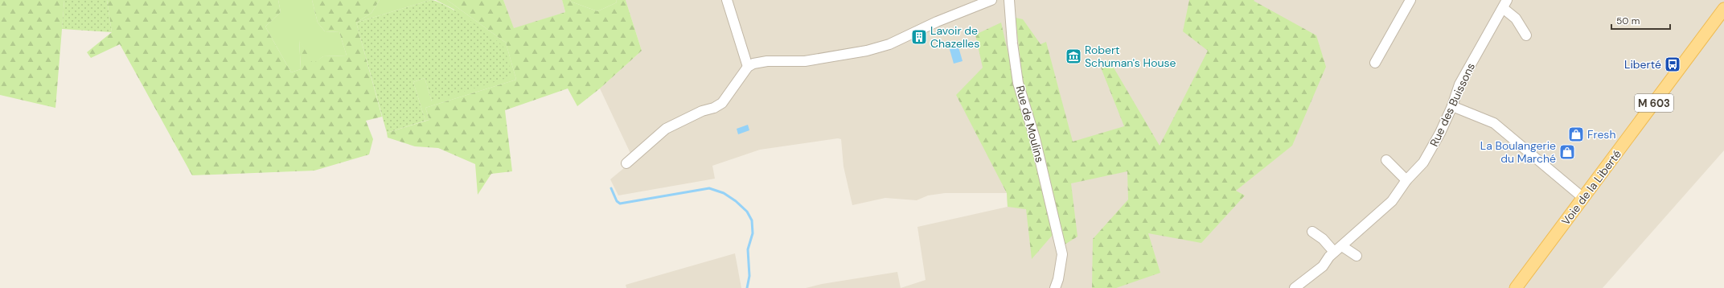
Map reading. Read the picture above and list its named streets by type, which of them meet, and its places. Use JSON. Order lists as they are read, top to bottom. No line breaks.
{"streets":{"main road":["M 603","Voie de la Liberté"],"street":["Rue des Buissons","Rue de Moulins"]},"places":{"building":["Lavoir de Chazelles"],"museum":["Robert Schuman's House"],"bus stop":["Liberté"],"shop":["Fresh","La Boulangerie du Marché"]},"scale_bar":"50 m"}
